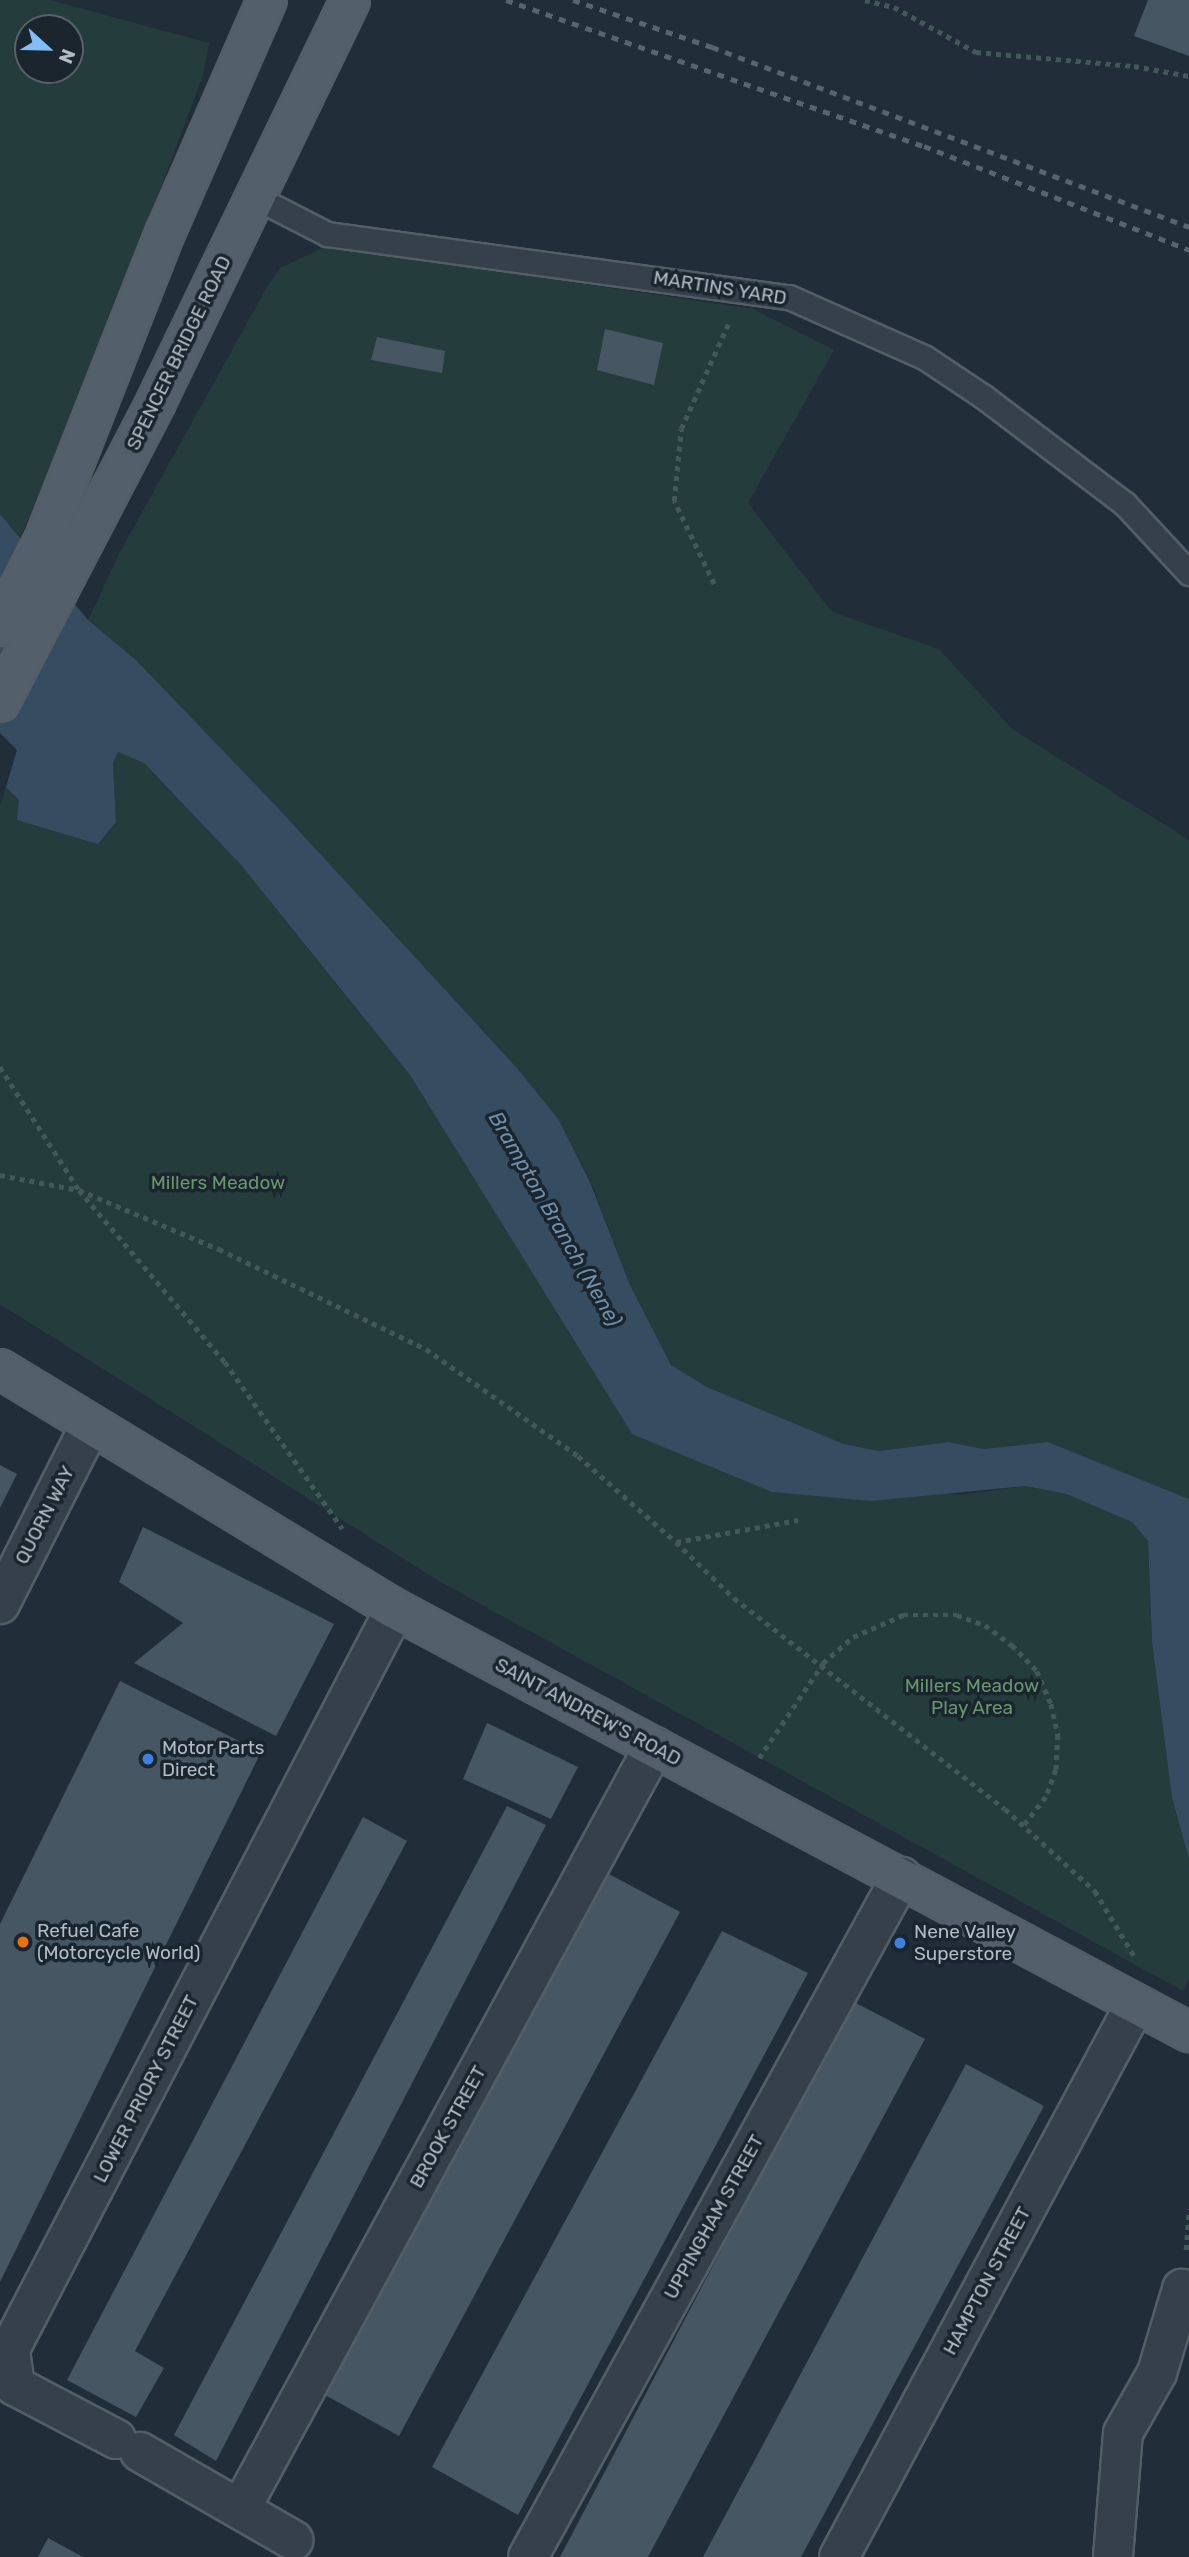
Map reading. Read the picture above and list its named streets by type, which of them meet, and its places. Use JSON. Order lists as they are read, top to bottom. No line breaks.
{"streets":{"main road":["SPENCER BRIDGE ROAD","SAINT ANDREW'S ROAD"],"street":["QUORN WAY","LOWER PRIORY STREET","BROOK STREET","UPPINGHAM STREET","HAMPTON STREET"],"lane":["MARTINS YARD"]},"crossings":[["MARTINS YARD","SPENCER BRIDGE ROAD"],["QUORN WAY","SAINT ANDREW'S ROAD"],["SAINT ANDREW'S ROAD","LOWER PRIORY STREET"],["SAINT ANDREW'S ROAD","BROOK STREET"],["SAINT ANDREW'S ROAD","UPPINGHAM STREET"],["SAINT ANDREW'S ROAD","HAMPTON STREET"],["LOWER PRIORY STREET","BROOK STREET"]],"water":["Brampton Branch (Nene)"],"parks":["Millers Meadow","Millers Meadow Play Area"],"places":["Motor Parts Direct","Refuel Cafe (Motorcycle World)","Nene Valley Superstore"],"north":"right"}
